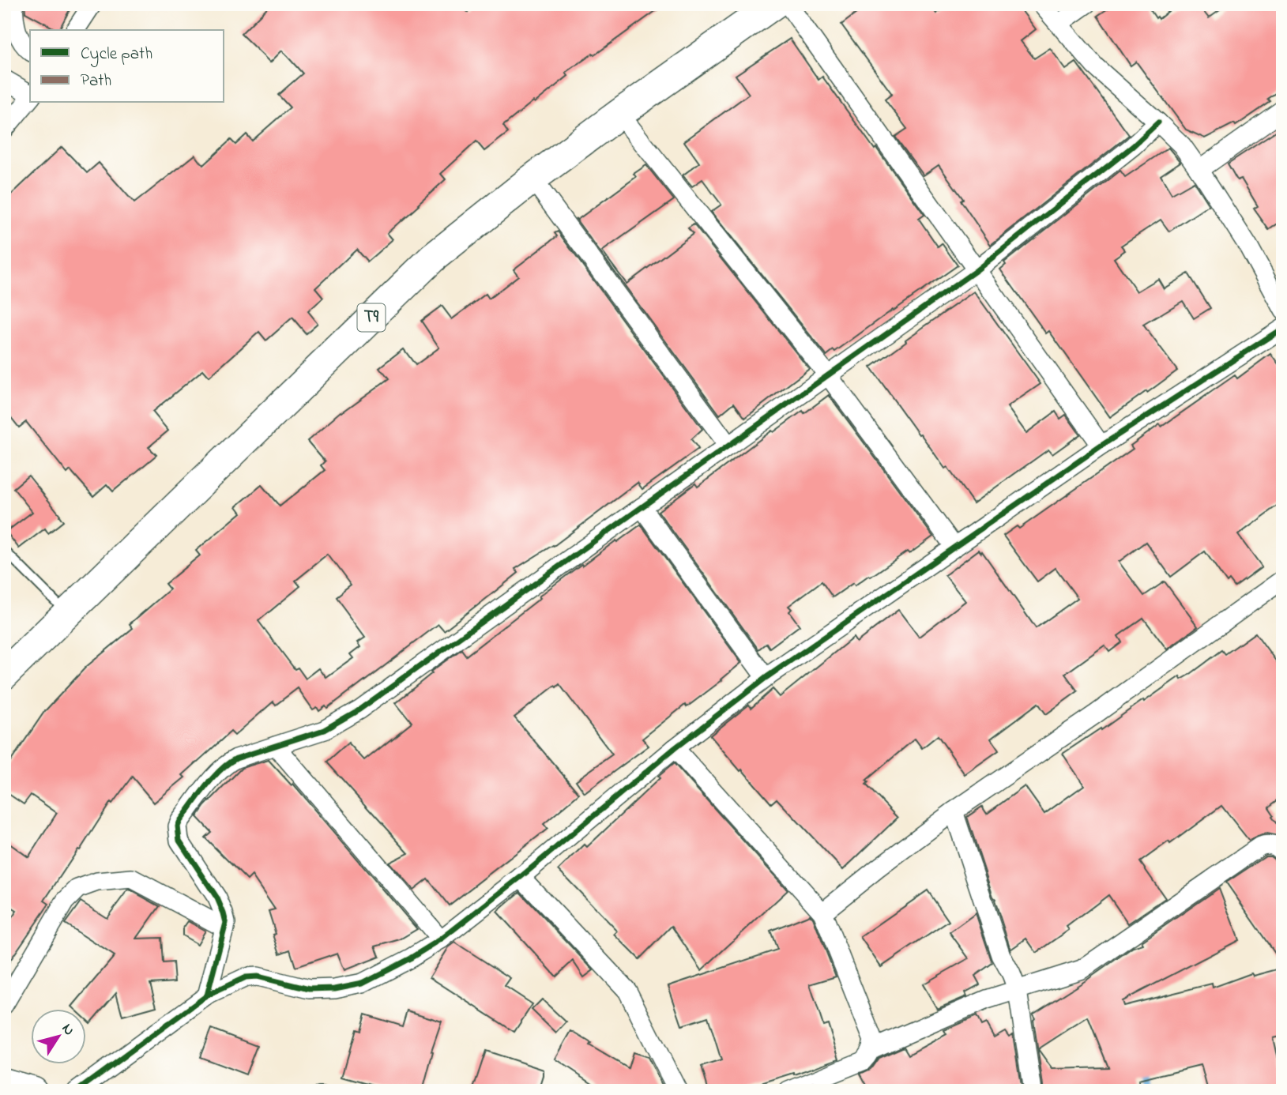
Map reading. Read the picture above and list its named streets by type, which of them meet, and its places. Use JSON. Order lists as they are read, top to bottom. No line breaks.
{"streets":{"highway":["T9"]},"legend":["Cycle path","Path"],"north":"top right"}
